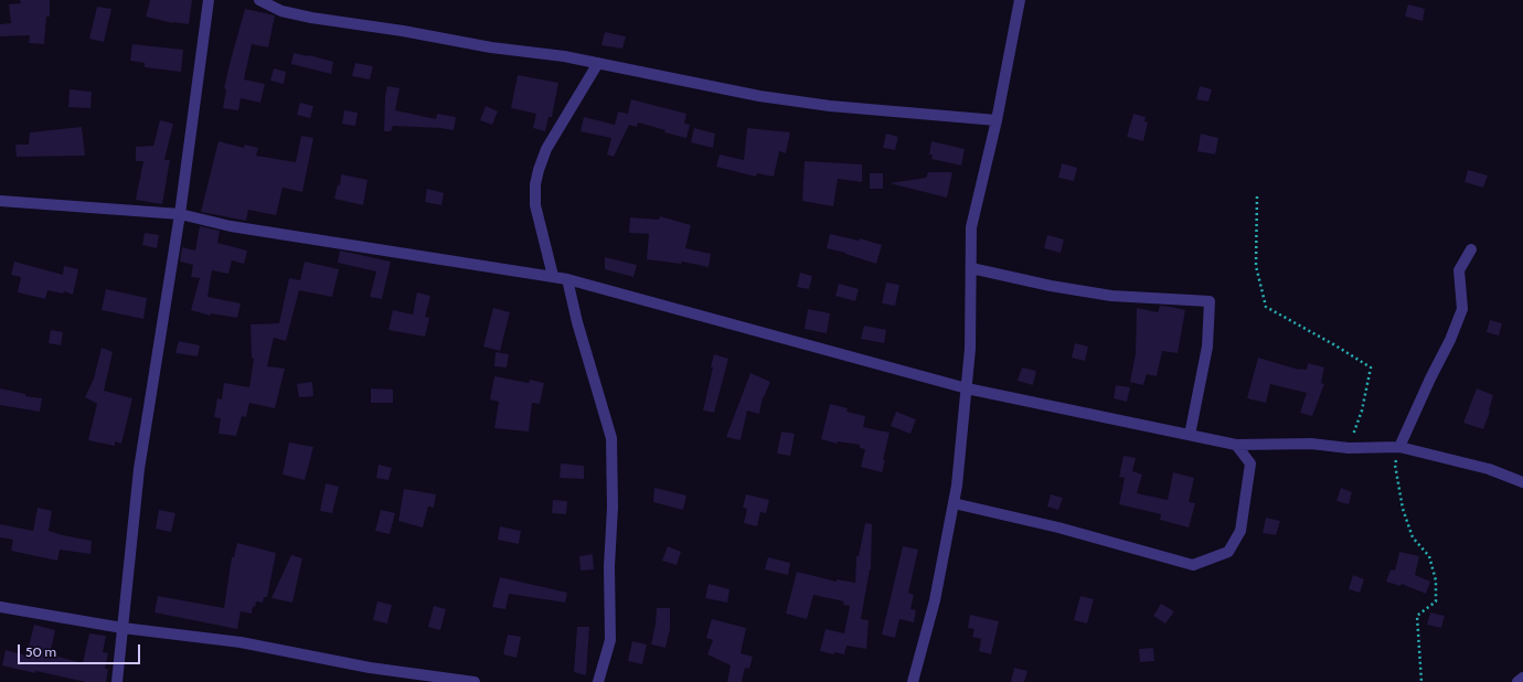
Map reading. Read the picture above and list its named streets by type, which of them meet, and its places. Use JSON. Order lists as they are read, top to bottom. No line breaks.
{"scale_bar":"50 m"}
